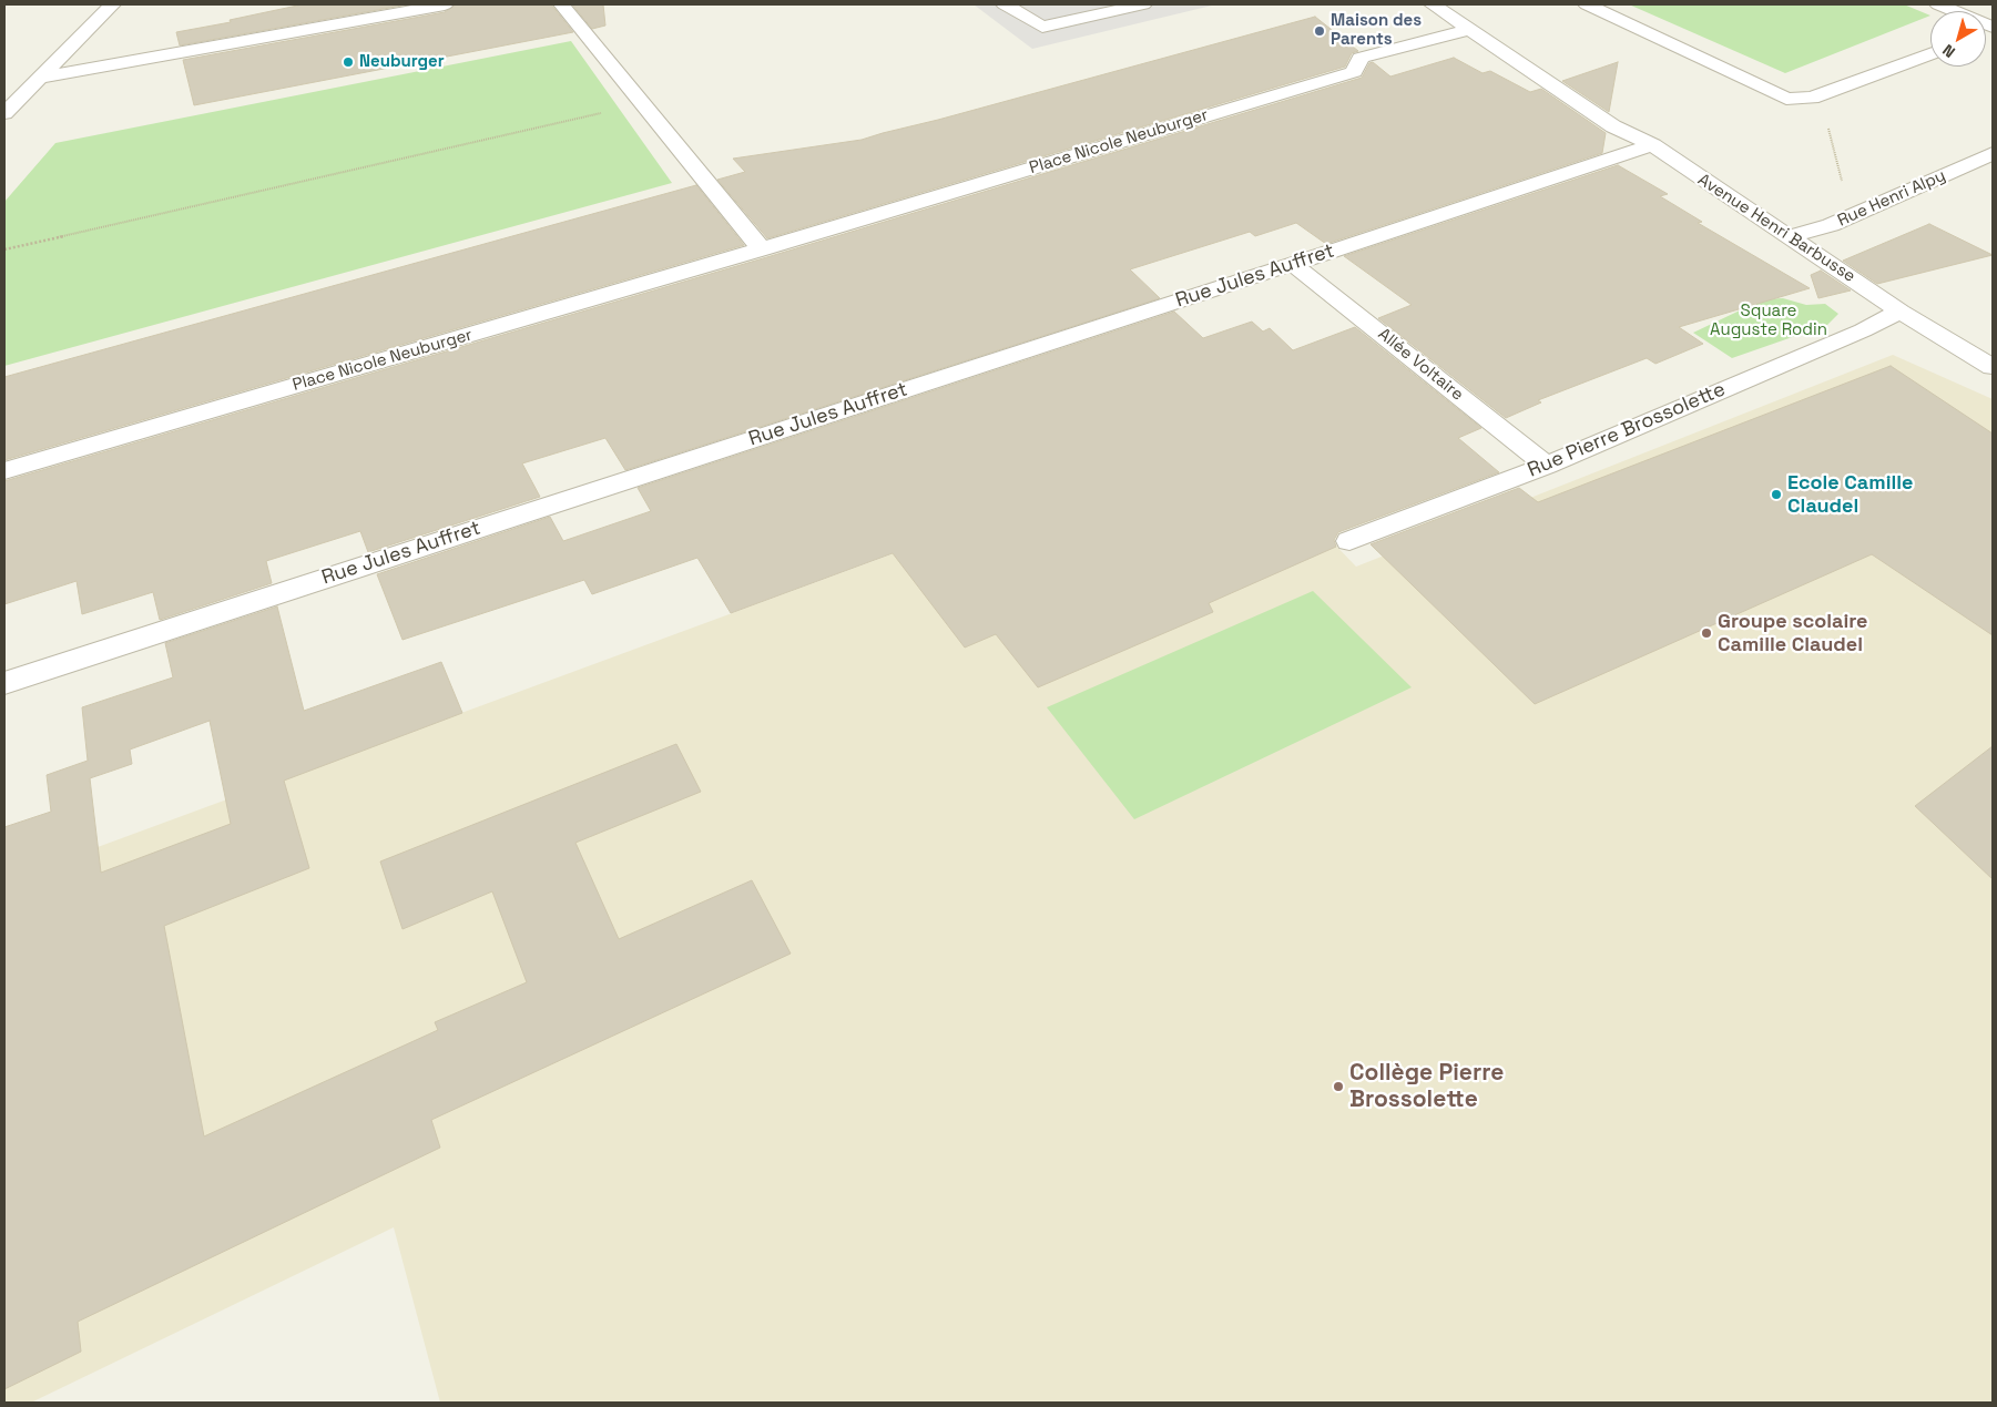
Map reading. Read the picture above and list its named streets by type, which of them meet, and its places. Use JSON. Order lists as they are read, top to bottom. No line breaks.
{"streets":{"street":["Place Nicole Neuburger","Rue Henri Alpy","Avenue Henri Barbusse","Rue Jules Auffret","Allée Voltaire","Rue Pierre Brossolette"]},"crossings":[["Place Nicole Neuburger","Avenue Henri Barbusse"],["Rue Henri Alpy","Avenue Henri Barbusse"],["Avenue Henri Barbusse","Rue Jules Auffret"],["Avenue Henri Barbusse","Rue Pierre Brossolette"],["Rue Jules Auffret","Allée Voltaire"],["Allée Voltaire","Rue Pierre Brossolette"]],"parks":["Square Auguste Rodin"],"places":["Maison des Parents","Neuburger","Ecole Camille Claudel","Groupe scolaire Camille Claudel","Collège Pierre Brossolette"],"north":"bottom left"}
